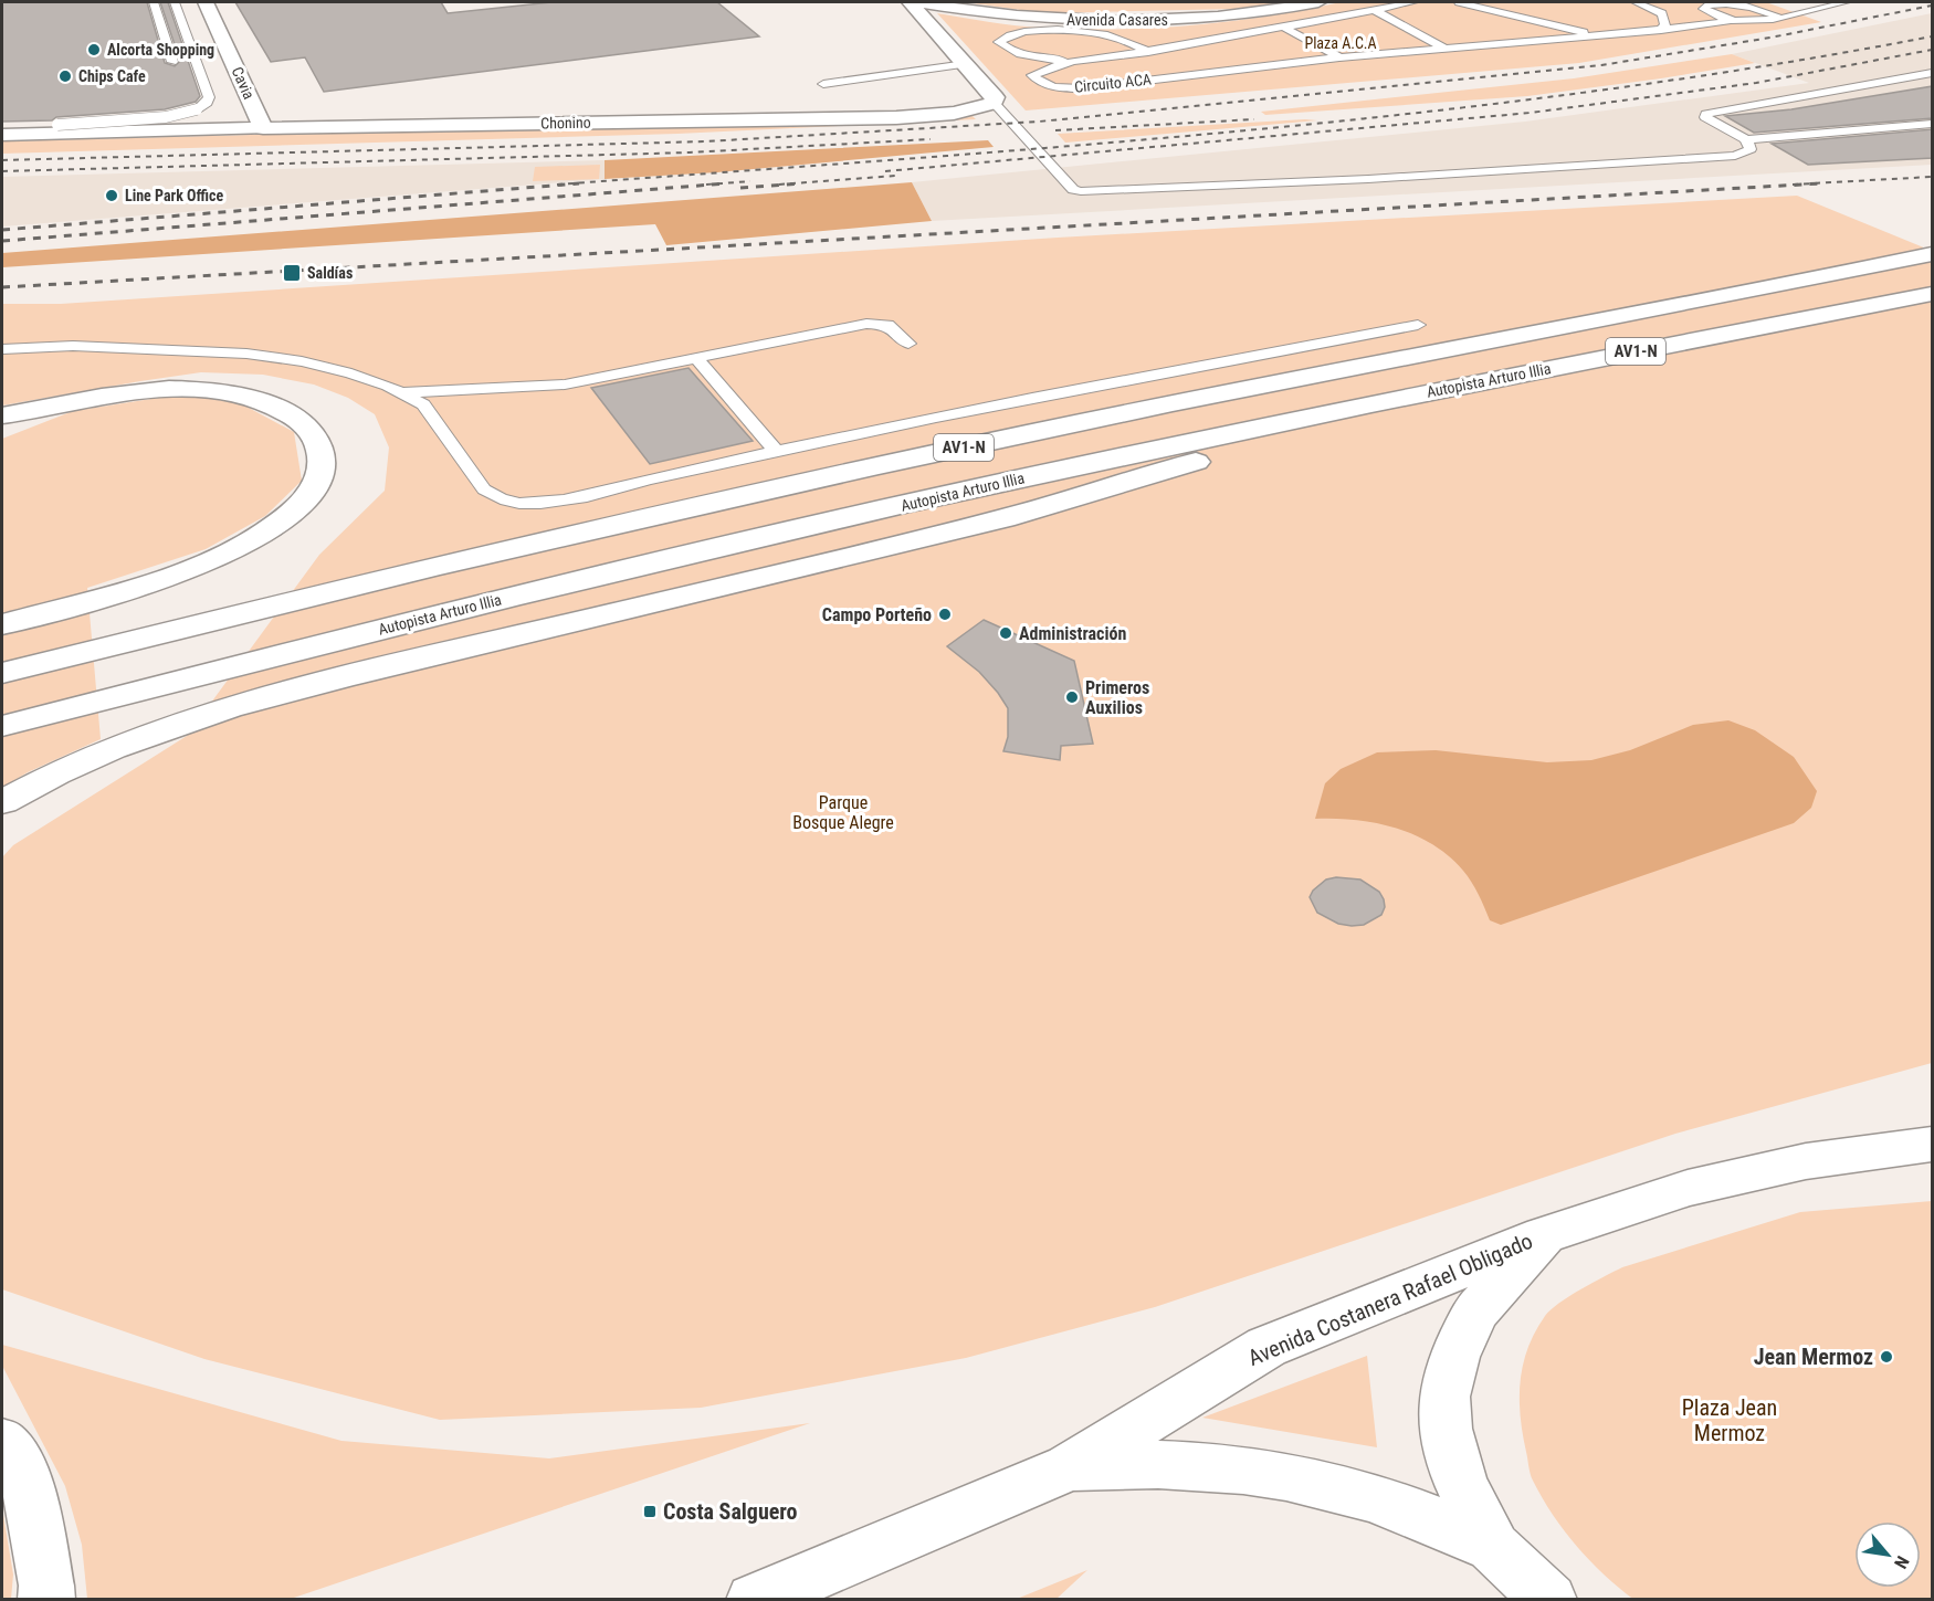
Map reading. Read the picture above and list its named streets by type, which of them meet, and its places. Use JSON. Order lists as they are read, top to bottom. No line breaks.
{"streets":{"main road":["Avenida Casares","Cavia","Chonino","AV1-N","Autopista Arturo Illia","Avenida Costanera Rafael Obligado"],"lane":["Circuito ACA"]},"crossings":[["Cavia","Chonino"]],"parks":["Plaza A.C.A","Parque Bosque Alegre","Plaza Jean Mermoz"],"places":{"other":["Alcorta Shopping","Chips Cafe","Line Park Office","Campo Porteño","Administración","Primeros Auxilios","Jean Mermoz"],"transit":["Saldías","Costa Salguero"]},"north":"bottom right"}
